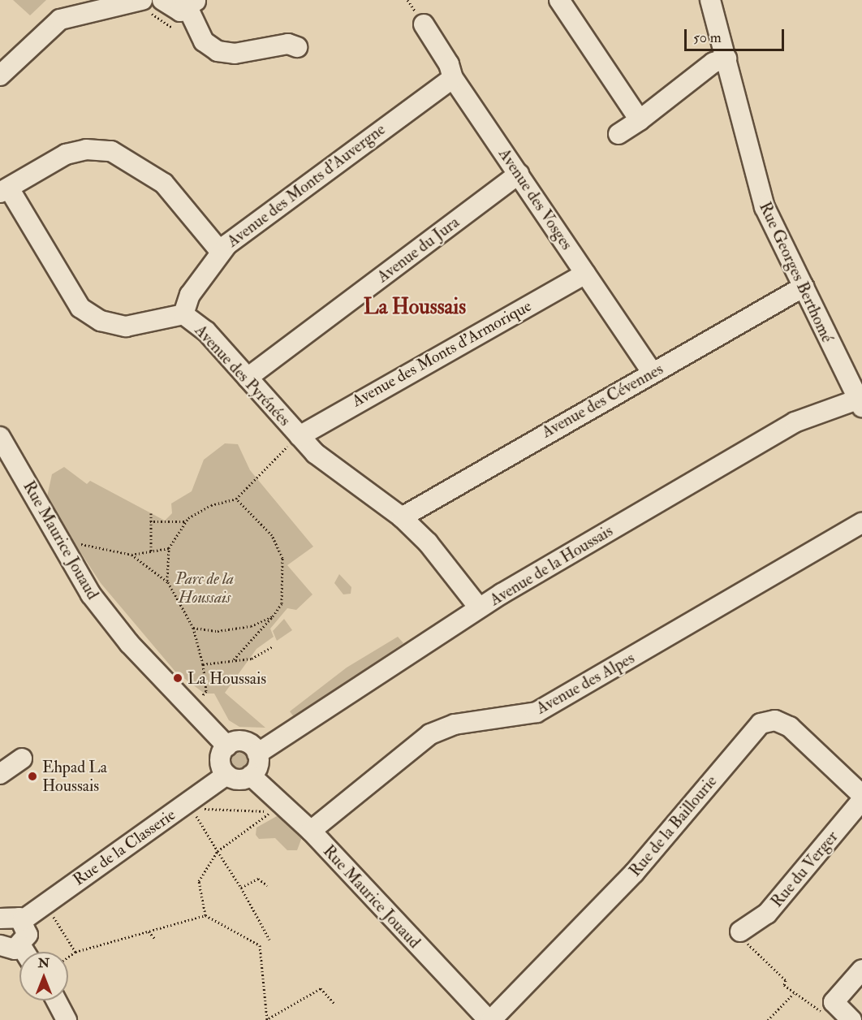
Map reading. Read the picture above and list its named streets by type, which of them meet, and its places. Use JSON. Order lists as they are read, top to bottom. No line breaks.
{"streets":{"street":["Avenue des Monts d'Auvergne","Avenue des Vosges","Avenue du Jura","Rue Georges Berthomé","Avenue des Monts d'Armorique","Avenue des Pyrénées","Avenue des Cévennes","Rue Maurice Jouaud","Avenue de la Houssais","Avenue des Alpes","Rue de la Baillourie","Rue de la Classerie","Rue du Verger"]},"crossings":[["Avenue des Monts d'Auvergne","Avenue des Vosges"],["Avenue des Monts d'Auvergne","Avenue des Pyrénées"],["Avenue des Vosges","Avenue du Jura"],["Avenue des Vosges","Avenue des Monts d'Armorique"],["Avenue des Vosges","Avenue des Cévennes"],["Avenue du Jura","Avenue des Pyrénées"],["Rue Georges Berthomé","Avenue des Cévennes"],["Rue Georges Berthomé","Avenue de la Houssais"],["Avenue des Monts d'Armorique","Avenue des Pyrénées"],["Avenue des Pyrénées","Avenue des Cévennes"],["Avenue des Pyrénées","Avenue de la Houssais"],["Rue Maurice Jouaud","Avenue de la Houssais"],["Rue Maurice Jouaud","Avenue des Alpes"],["Rue Maurice Jouaud","Rue de la Baillourie"],["Rue Maurice Jouaud","Rue de la Classerie"],["Avenue de la Houssais","Rue de la Classerie"]],"districts":["La Houssais"],"parks":["Parc de la Houssais"],"places":["La Houssais","Ehpad La Houssais"],"scale_bar":"50 m","north":"top"}
